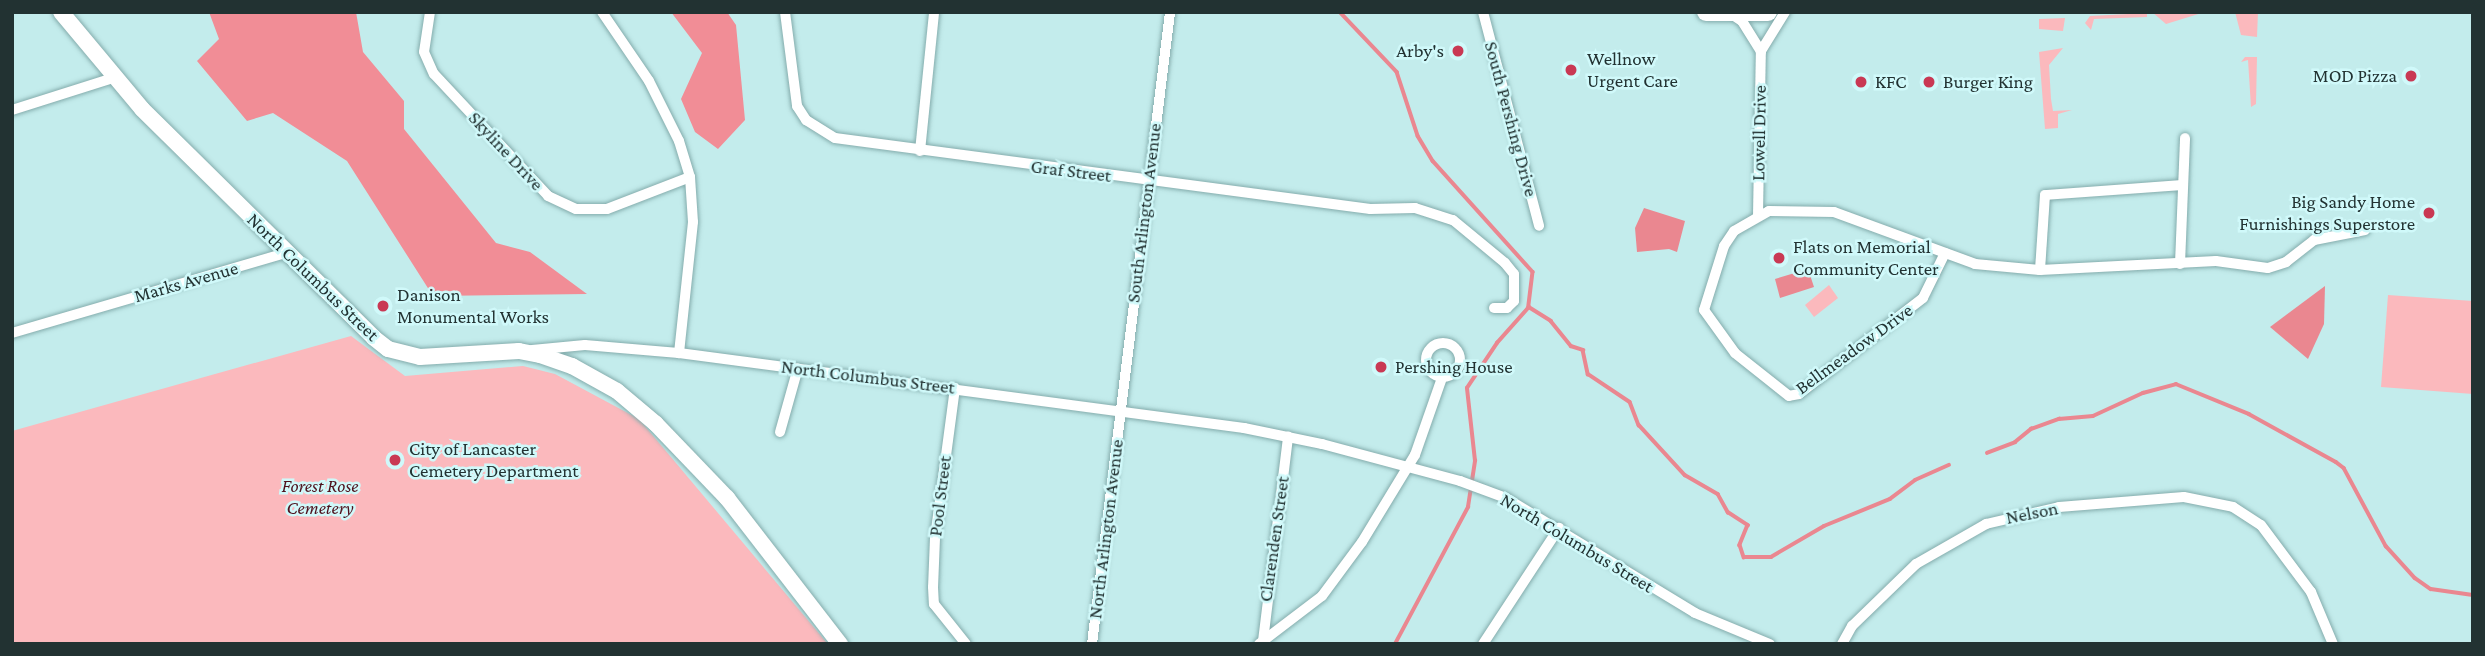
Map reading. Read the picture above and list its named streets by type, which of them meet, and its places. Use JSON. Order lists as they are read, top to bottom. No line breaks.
{"streets":{"main road":["North Columbus Street"],"street":["South Pershing Drive","Lowell Drive","Skyline Drive","Graf Street","South Arlington Avenue","Marks Avenue","Bellmeadow Drive","Pool Street","Nelson","North Arlington Avenue","Clarenden Street"]},"crossings":[["Lowell Drive","Bellmeadow Drive"],["Graf Street","South Arlington Avenue"],["South Arlington Avenue","North Columbus Street"],["South Arlington Avenue","North Arlington Avenue"],["North Columbus Street","Marks Avenue"],["North Columbus Street","Pool Street"],["North Columbus Street","North Arlington Avenue"],["North Columbus Street","Clarenden Street"]],"parks":["Forest Rose Cemetery"],"places":["Arby's","Wellnow Urgent Care","MOD Pizza","KFC","Burger King","Big Sandy Home Furnishings Superstore","Flats on Memorial Community Center","Danison Monumental Works","Pershing House","City of Lancaster Cemetery Department"]}
